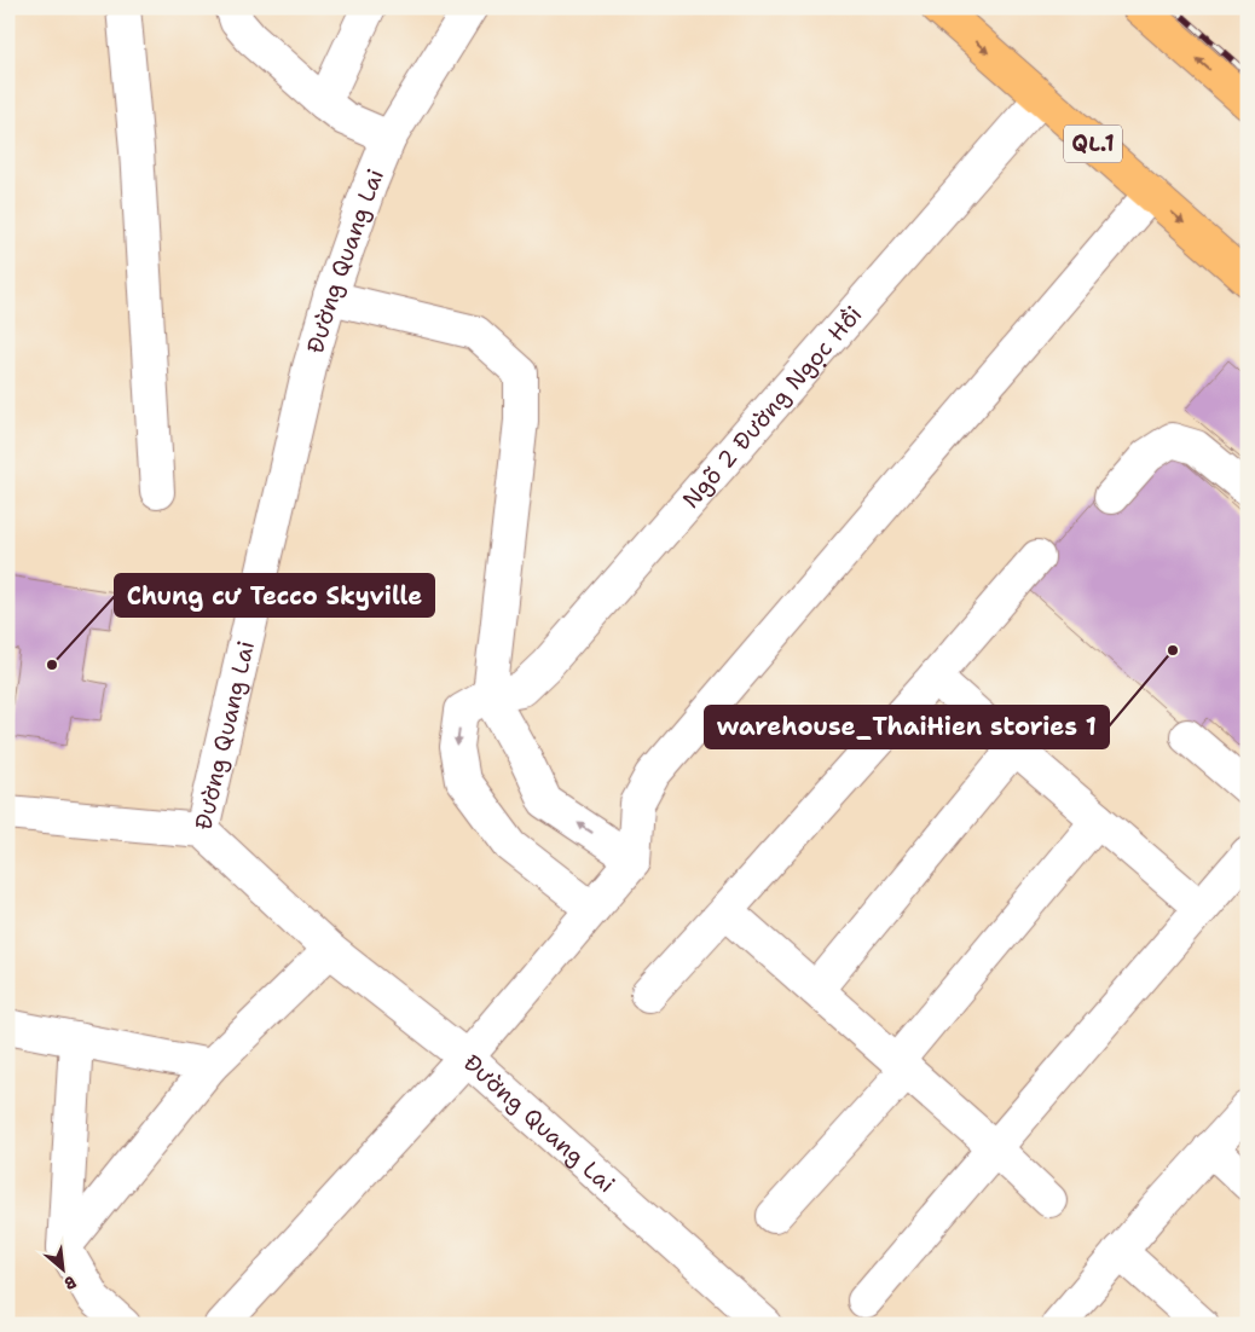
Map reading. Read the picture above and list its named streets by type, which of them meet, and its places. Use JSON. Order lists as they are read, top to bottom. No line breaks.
{"streets":{"highway":["QL.1"],"street":["Đường Quang Lai","Ngõ 2 Đường Ngọc Hồi"]},"crossings":[["QL.1","Ngõ 2 Đường Ngọc Hồi"]],"places":["warehouse_ThaiHien stories 1","Chung cư Tecco Skyville"],"north":"bottom right"}
